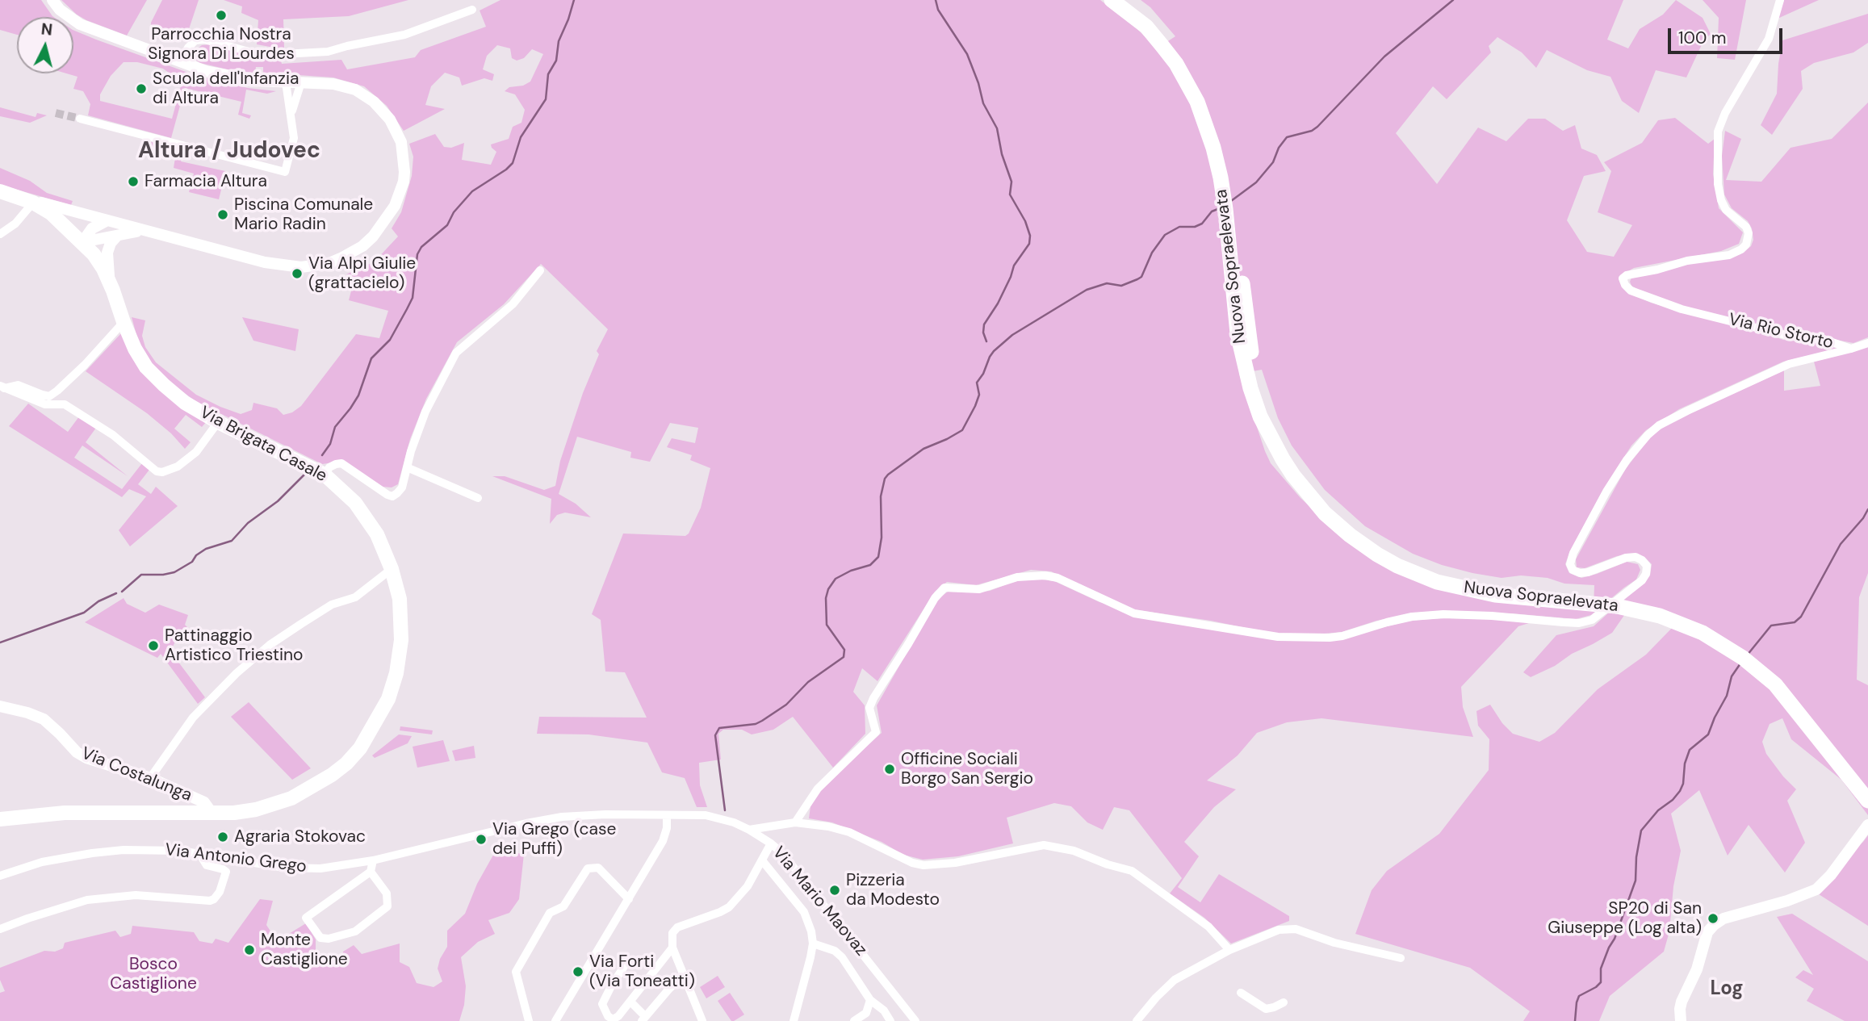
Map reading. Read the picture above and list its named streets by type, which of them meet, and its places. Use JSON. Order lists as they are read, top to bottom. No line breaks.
{"streets":{"highway":["Nuova Sopraelevata"],"main road":["Via Brigata Casale"],"street":["Via Rio Storto","Via Costalunga","Via Antonio Grego","Via Mario Maovaz"]},"crossings":[["Via Brigata Casale","Via Costalunga"],["Via Antonio Grego","Via Mario Maovaz"]],"districts":["Altura / Judovec","Log"],"parks":["Bosco Castiglione"],"places":["Parrocchia Nostra Signora Di Lourdes","Scuola dell'Infanzia di Altura","Farmacia Altura","Piscina Comunale Mario Radin","Via Alpi Giulie (grattacielo)","Pattinaggio Artistico Triestino","Officine Sociali Borgo San Sergio","Agraria Stokovac","Via Grego (case dei Puffi)","Pizzeria da Modesto","SP20 di San Giuseppe (Log alta)","Monte Castiglione","Via Forti (Via Toneatti)"],"scale_bar":"100 m","north":"top"}
